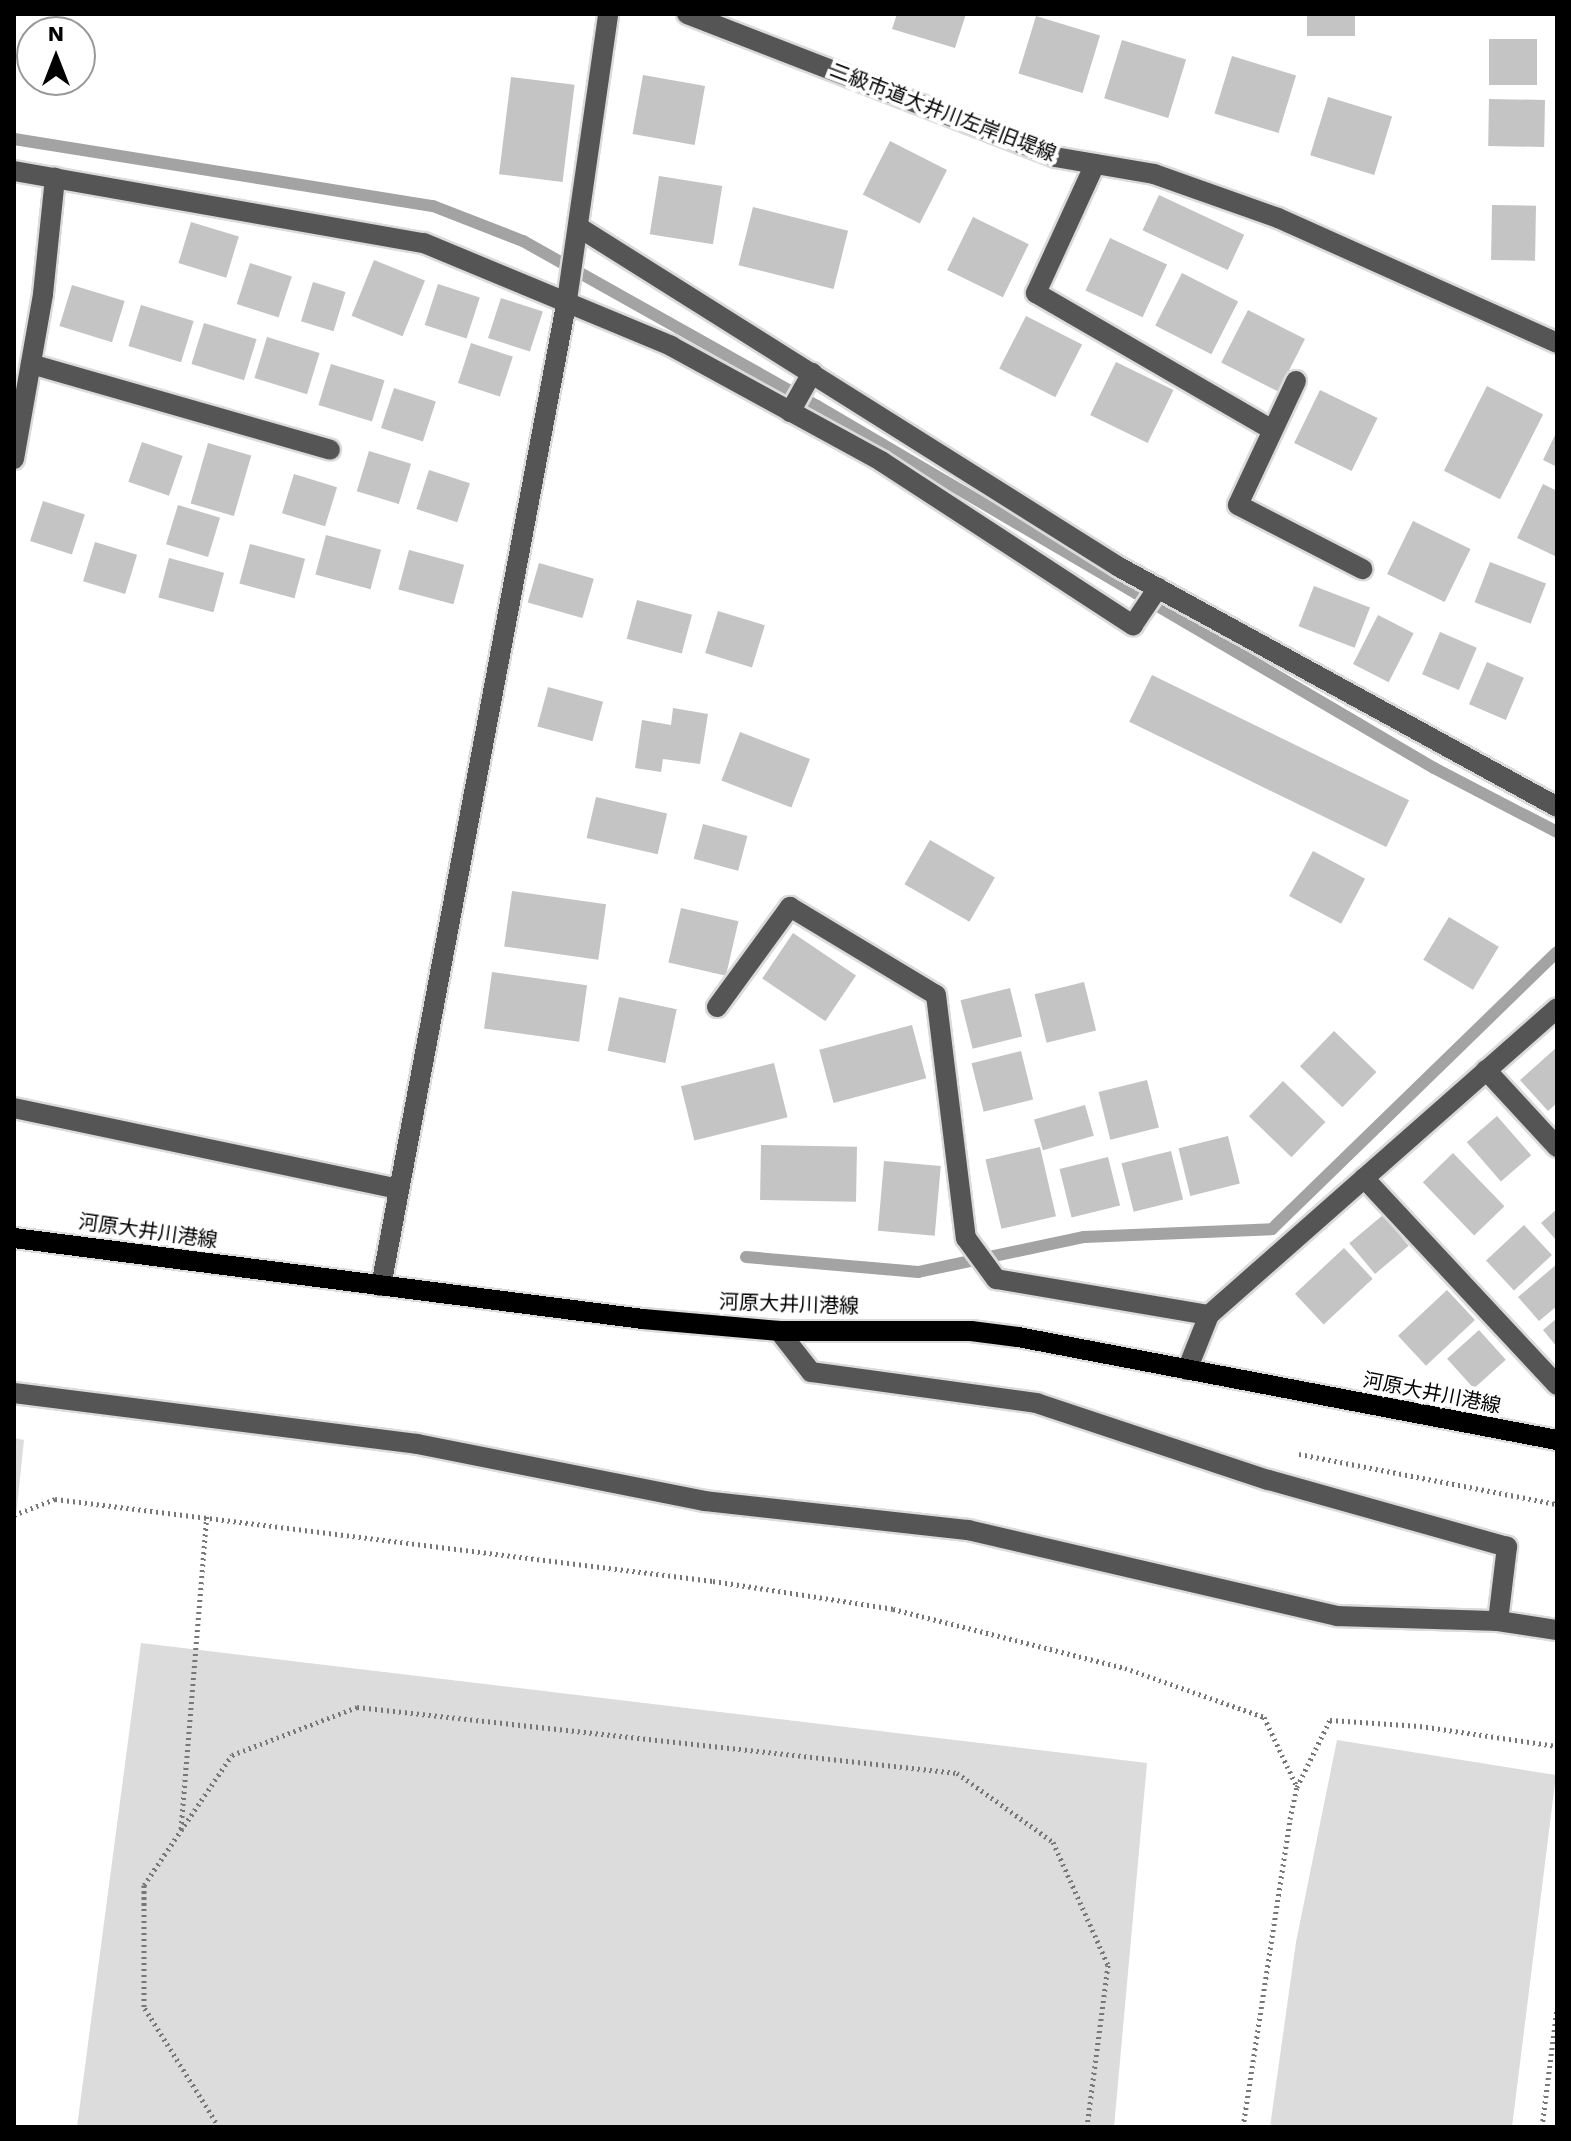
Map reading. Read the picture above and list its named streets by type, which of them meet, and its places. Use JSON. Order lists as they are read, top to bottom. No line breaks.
{"streets":{"main road":["河原大井川港線"],"street":["二級市道大井川左岸旧堤線"]},"north":"top"}
